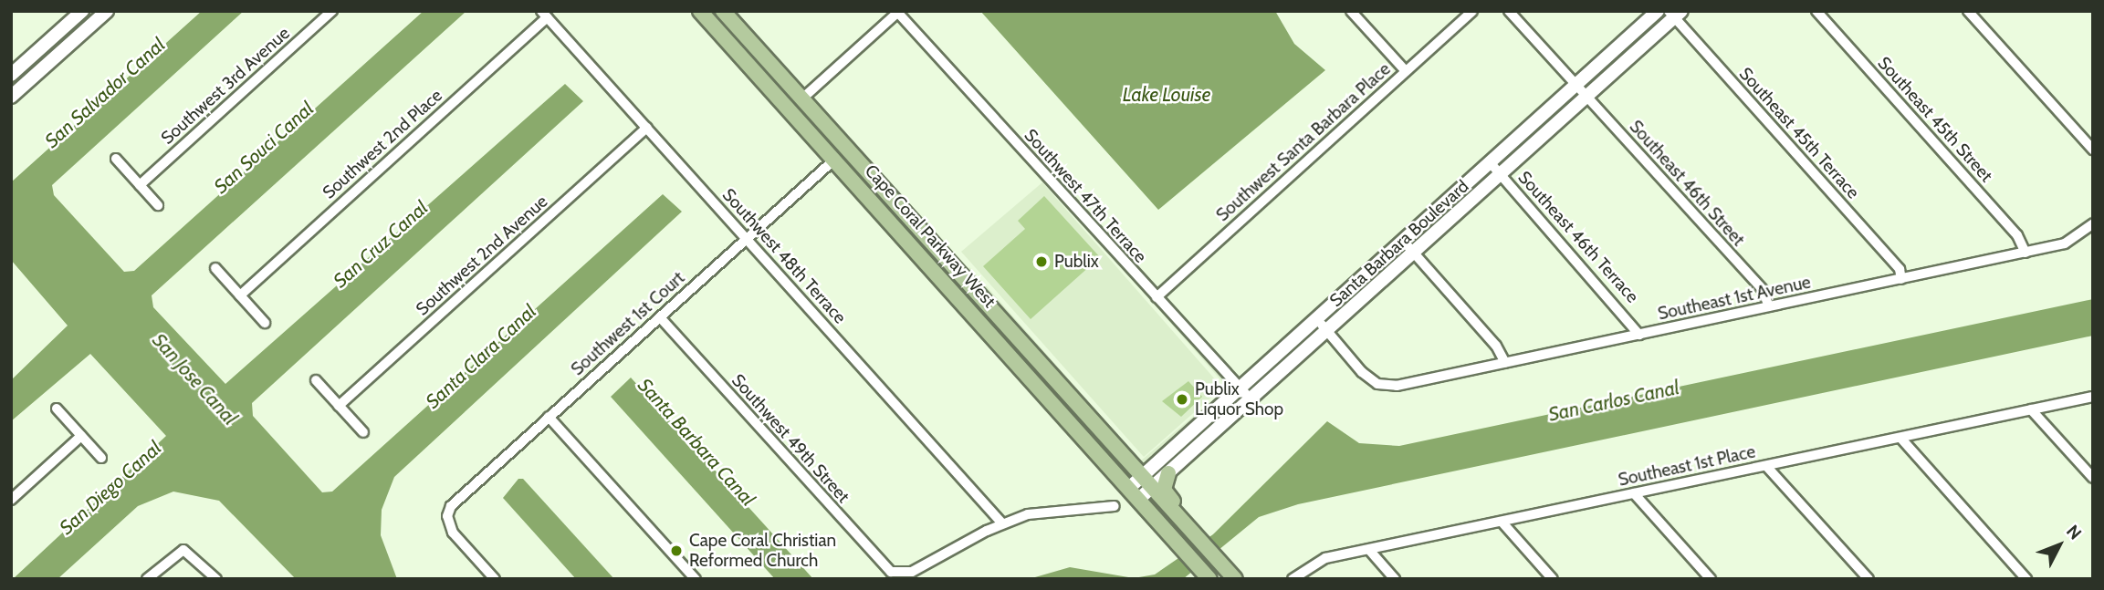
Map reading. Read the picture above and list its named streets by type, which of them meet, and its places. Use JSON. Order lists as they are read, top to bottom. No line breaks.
{"streets":{"main road":["Cape Coral Parkway West","Santa Barbara Boulevard"],"street":["Southwest 3rd Avenue","Southeast 45th Street","Southeast 45th Terrace","Southwest Santa Barbara Place","Southwest 2nd Place","Southeast 46th Street","Southwest 47th Terrace","Southeast 46th Terrace","Southwest 2nd Avenue","Southwest 48th Terrace","Southeast 1st Avenue","Southwest 1st Court","Southwest 49th Street","Southeast 1st Place"]},"crossings":[["Southeast 45th Street","Southeast 1st Avenue"],["Southeast 45th Terrace","Santa Barbara Boulevard"],["Southeast 45th Terrace","Southeast 1st Avenue"],["Southwest Santa Barbara Place","Southwest 47th Terrace"],["Southwest 2nd Place","Southwest 48th Terrace"],["Southeast 46th Street","Santa Barbara Boulevard"],["Southeast 46th Street","Southeast 1st Avenue"],["Southwest 47th Terrace","Santa Barbara Boulevard"],["Cape Coral Parkway West","Santa Barbara Boulevard"],["Cape Coral Parkway West","Southwest 1st Court"],["Southeast 46th Terrace","Santa Barbara Boulevard"],["Southeast 46th Terrace","Southeast 1st Avenue"],["Santa Barbara Boulevard","Southeast 1st Avenue"],["Southwest 2nd Avenue","Southwest 48th Terrace"],["Southwest 48th Terrace","Southwest 1st Court"],["Southwest 48th Terrace","Southwest 49th Street"],["Southwest 1st Court","Southwest 49th Street"]],"water":["San Salvador Canal","Lake Louise","San Souci Canal","San Cruz Canal","Santa Clara Canal","San Jose Canal","San Carlos Canal","Santa Barbara Canal","San Diego Canal"],"places":["Publix","Publix Liquor Shop","Cape Coral Christian Reformed Church"],"north":"top right"}
